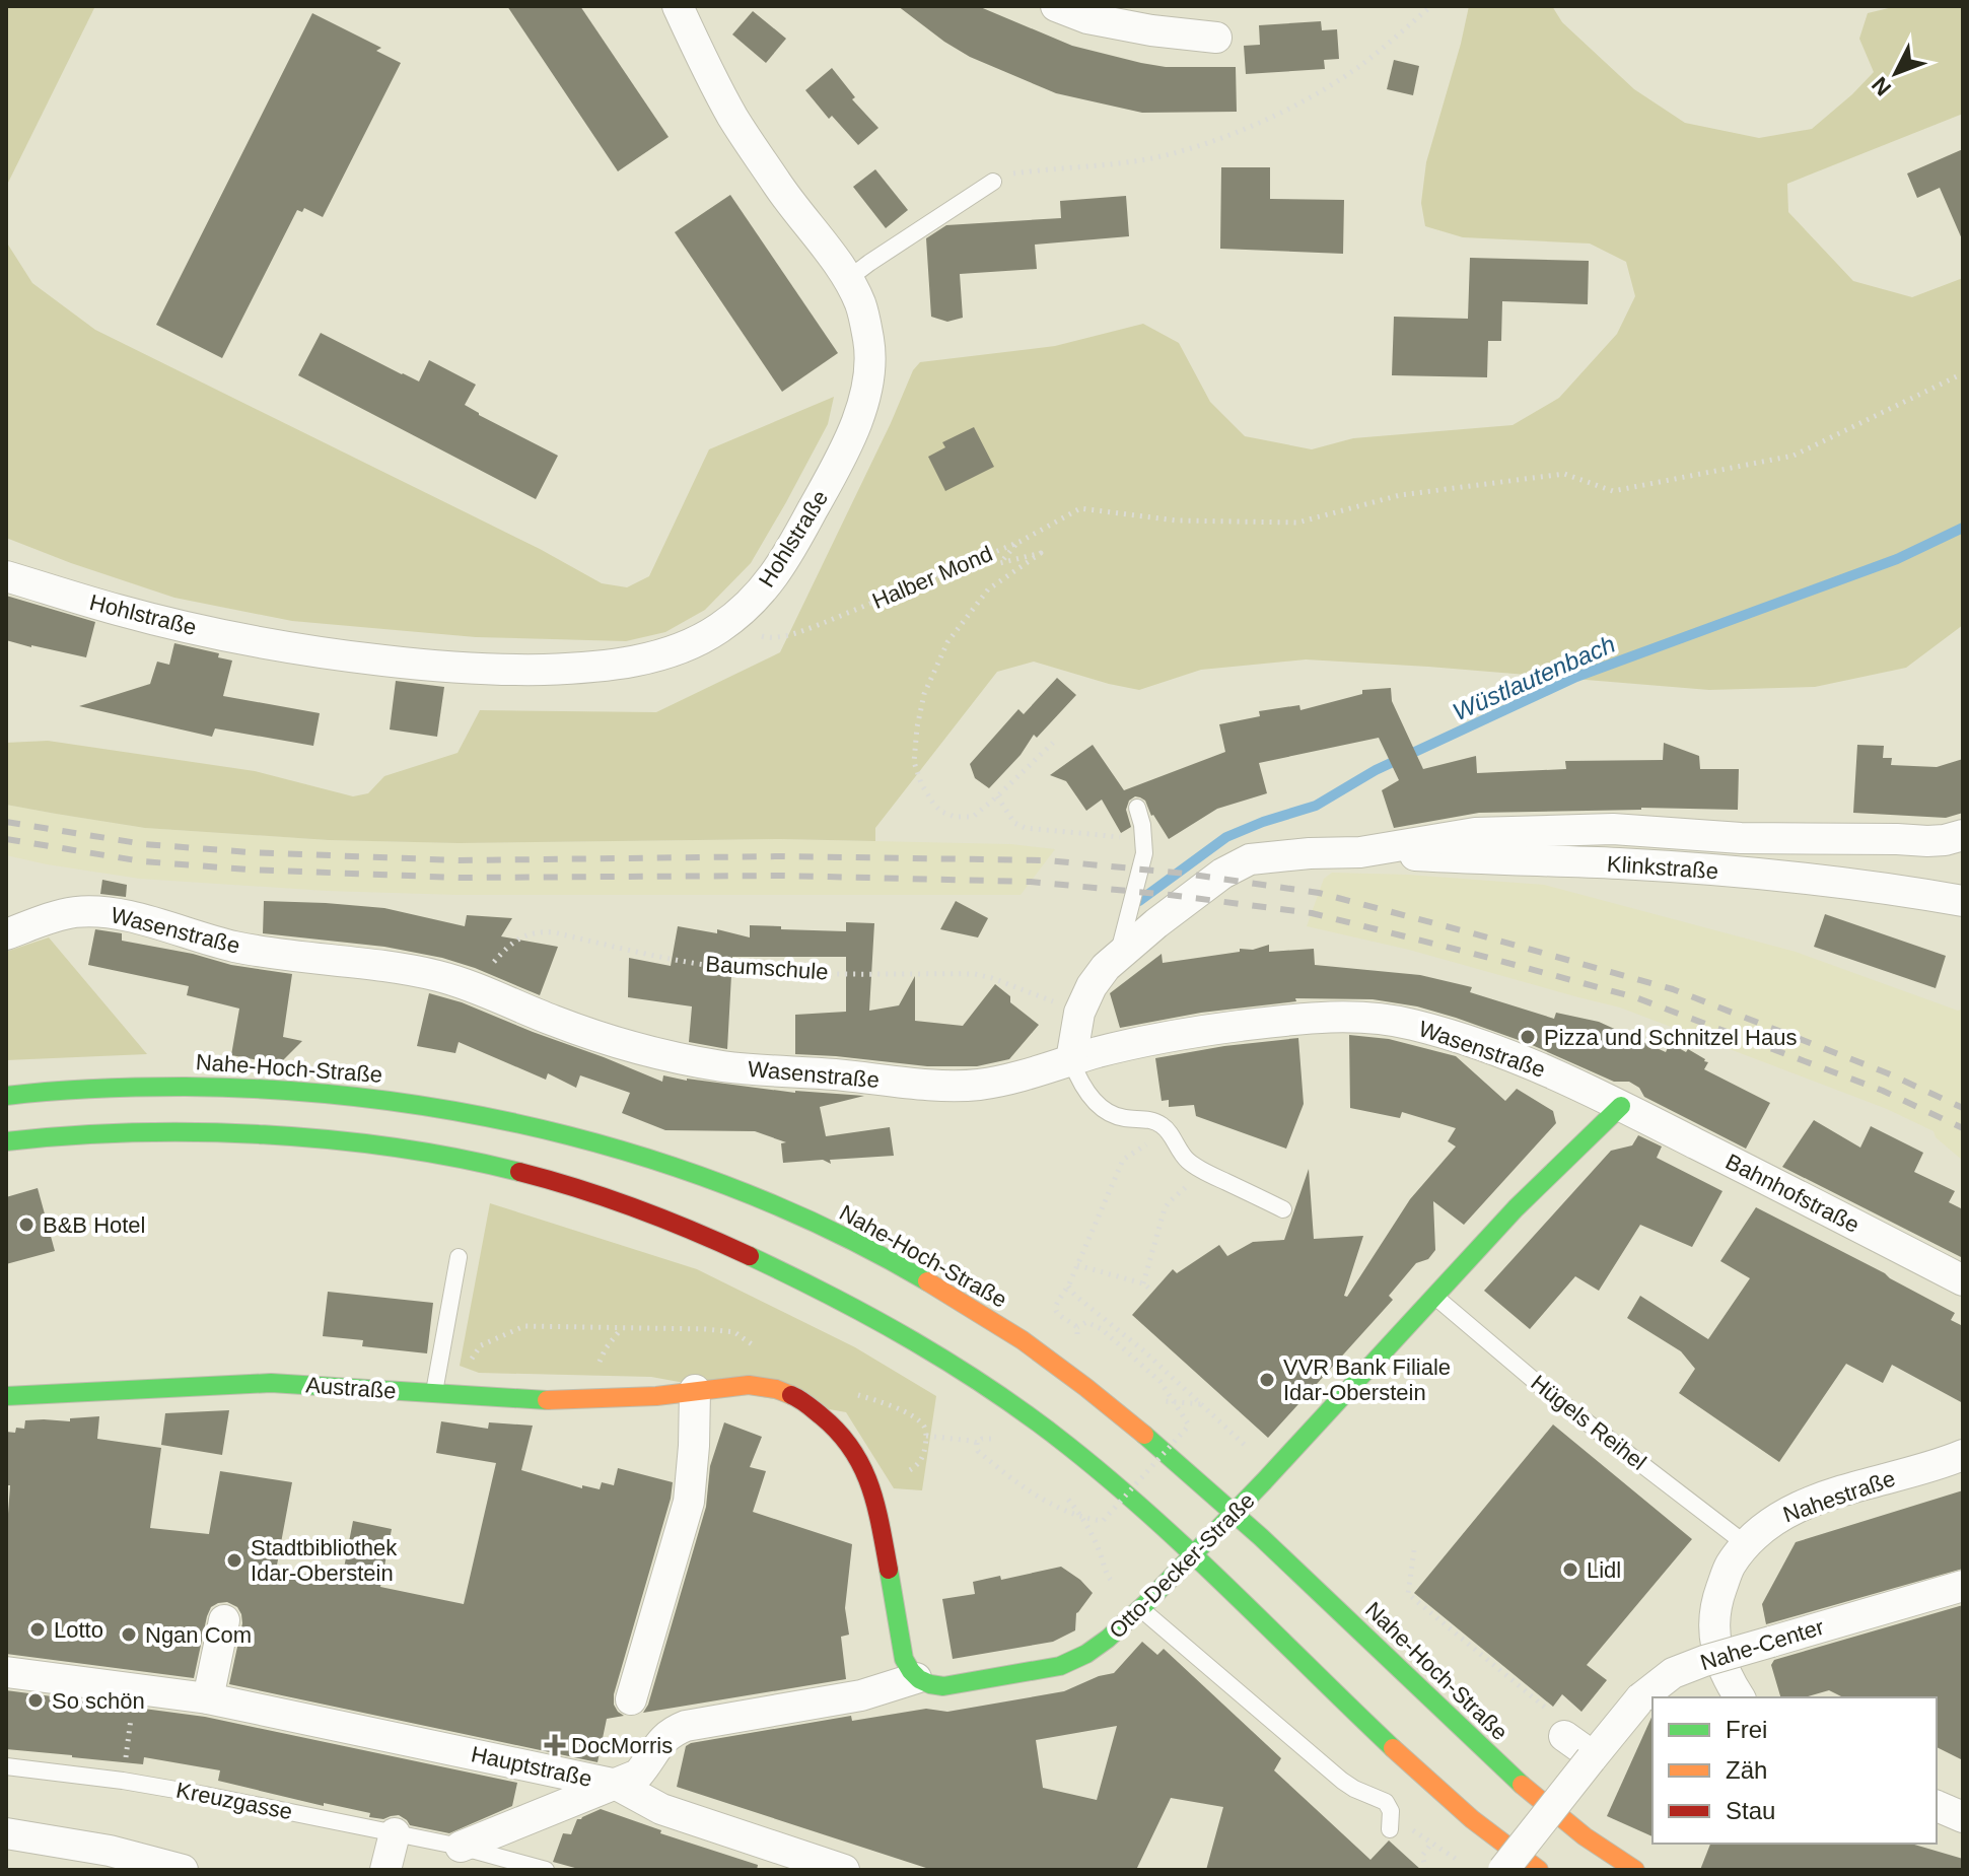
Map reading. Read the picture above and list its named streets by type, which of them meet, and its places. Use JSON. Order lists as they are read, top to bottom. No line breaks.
{"streets":{"main road":["Nahe-Hoch-Straße","Austraße","Otto-Decker-Straße"],"street":["Hohlstraße","Klinkstraße","Wasenstraße","Bahnhofstraße","Nahestraße","Nahe-Center","Hauptstraße"],"lane":["Hügels Reihel","Kreuzgasse"],"path":["Halber Mond","Baumschule"]},"crossings":[["Wasenstraße","Baumschule"],["Wasenstraße","Bahnhofstraße"],["Wasenstraße","Otto-Decker-Straße"],["Nahe-Hoch-Straße","Otto-Decker-Straße"],["Bahnhofstraße","Otto-Decker-Straße"],["Austraße","Otto-Decker-Straße"],["Hügels Reihel","Nahestraße"],["Hügels Reihel","Otto-Decker-Straße"],["Otto-Decker-Straße","Hauptstraße"]],"water":["Wüstlautenbach"],"places":{"other":["Pizza und Schnitzel Haus","B&B Hotel","VVR Bank Filiale Idar-Oberstein","Stadtbibliothek Idar-Oberstein","Lidl","Lotto","Ngan Com","So schön"],"health":["DocMorris"]},"legend":["Frei","Zäh","Stau"],"north":"bottom left"}
